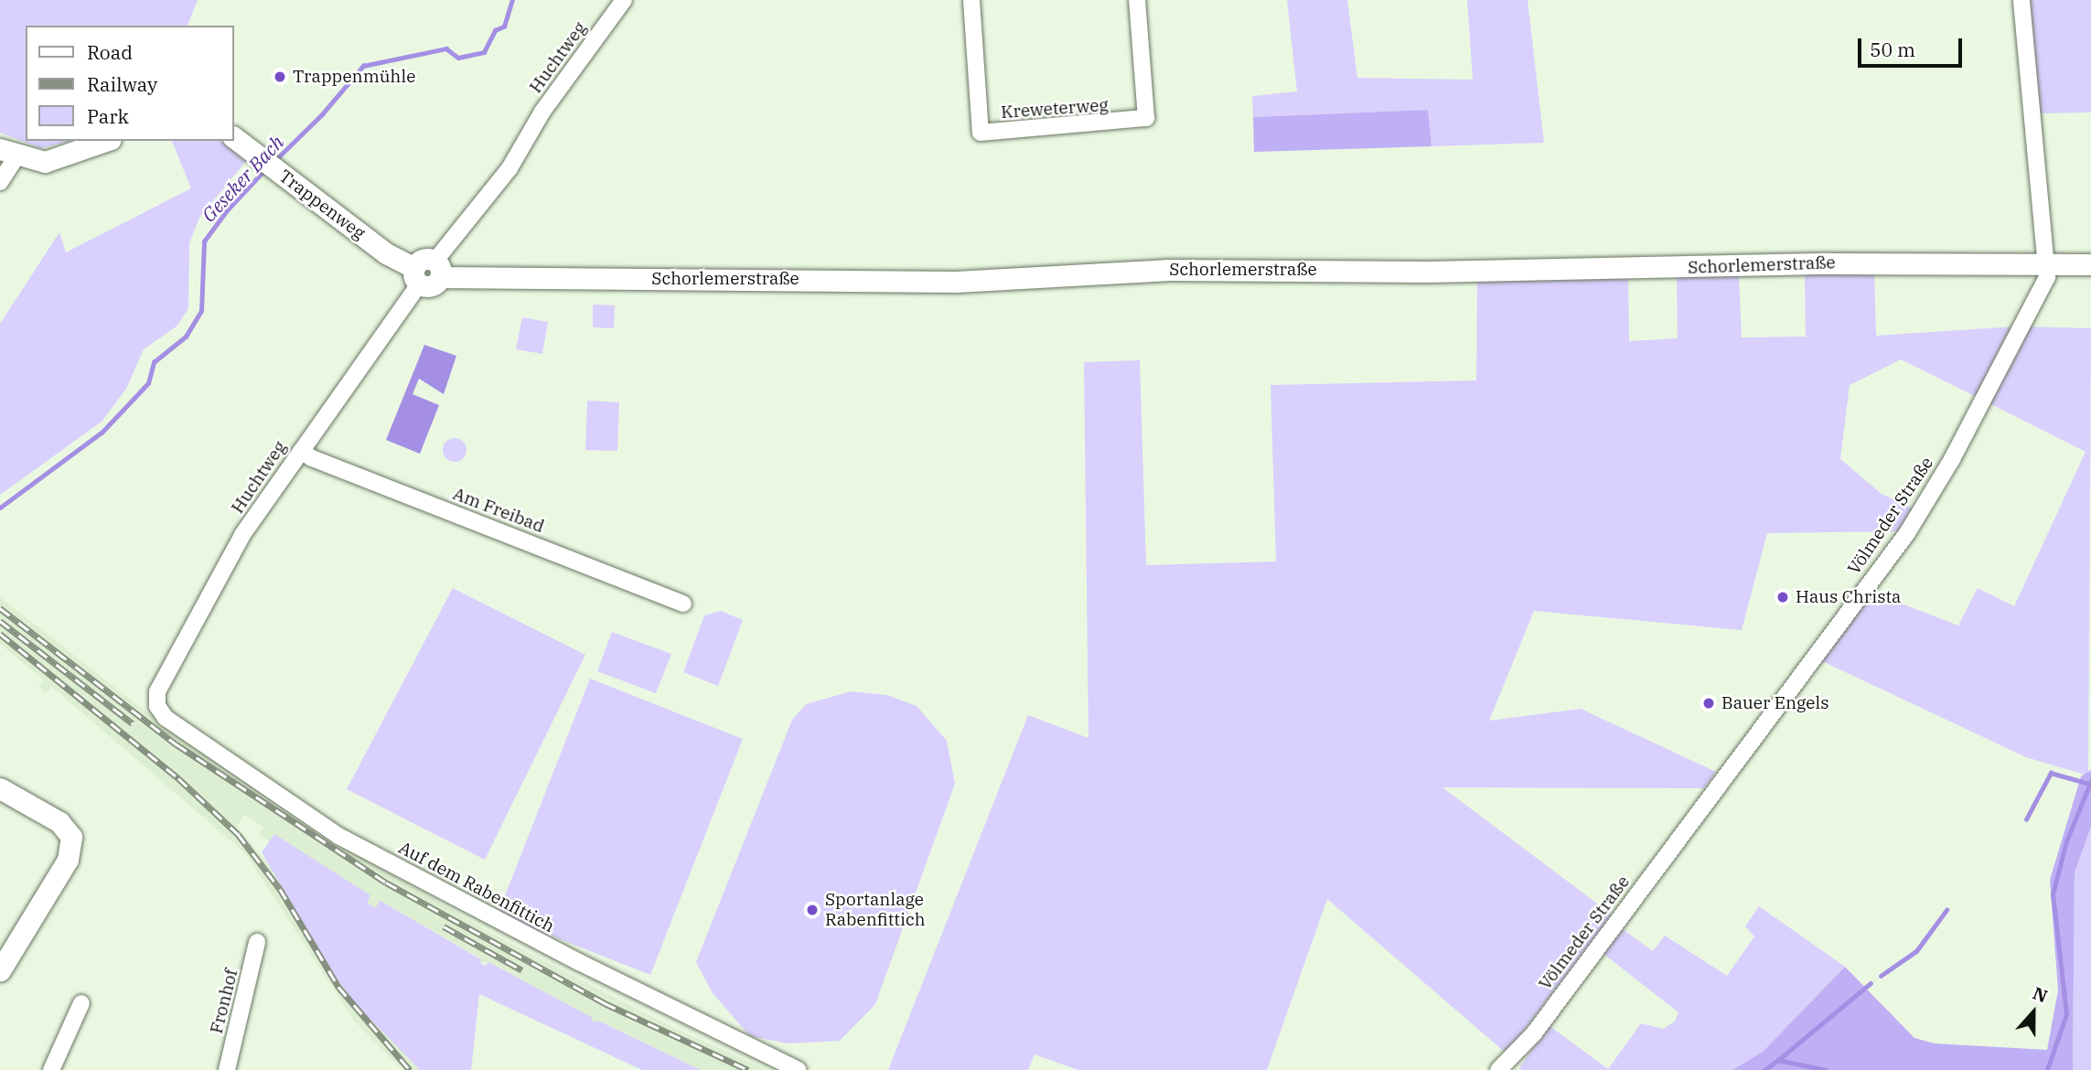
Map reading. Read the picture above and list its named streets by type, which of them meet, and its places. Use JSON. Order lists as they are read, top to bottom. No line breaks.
{"streets":{"street":["Huchtweg","Kreweterweg","Trappenweg","Schorlemerstraße","Am Freibad","Völmeder Straße","Auf dem Rabenfittich","Fronhof"]},"crossings":[["Huchtweg","Trappenweg"],["Huchtweg","Schorlemerstraße"],["Huchtweg","Am Freibad"],["Huchtweg","Auf dem Rabenfittich"],["Trappenweg","Schorlemerstraße"],["Schorlemerstraße","Völmeder Straße"]],"water":["Geseker Bach"],"places":["Trappenmühle","Haus Christa","Bauer Engels","Sportanlage Rabenfittich"],"legend":["Road","Railway","Park"],"scale_bar":"50 m","north":"top"}
